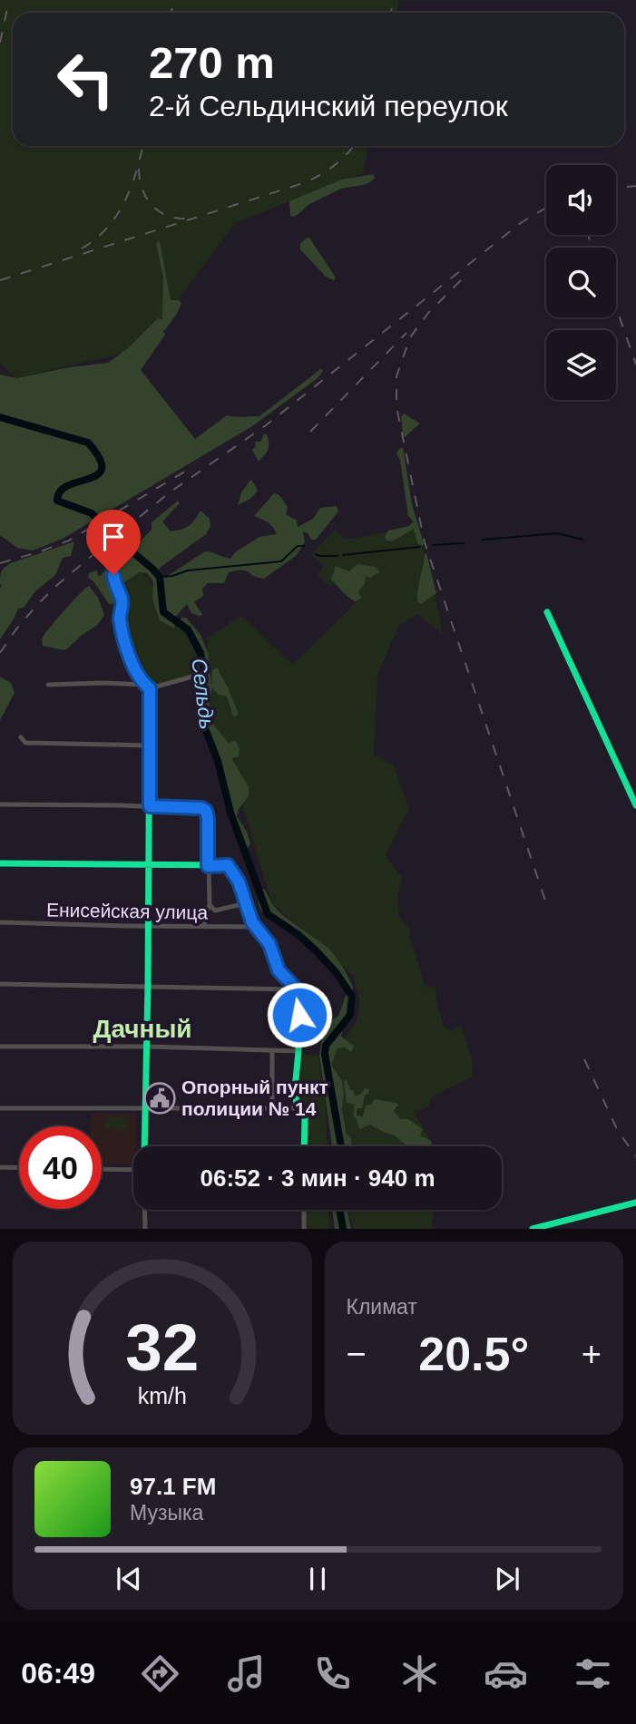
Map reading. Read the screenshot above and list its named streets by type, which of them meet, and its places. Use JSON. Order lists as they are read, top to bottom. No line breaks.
{"streets":{"street":["Енисейская улица"]},"districts":["Дачный"],"water":["Сельдь"],"places":{"public building":["Опорный пункт полиции № 14"]},"page":{"turn":["270 m","2-й Сельдинский переулок"],"limit":"40","trip":"06:52 · 3 мин · 940 m","tile":"Климат","heat":["−","20.5°","+"],"song":["97.1 FM","Музыка"],"tabs":"06:49","gauge":["32","km/h"]}}
